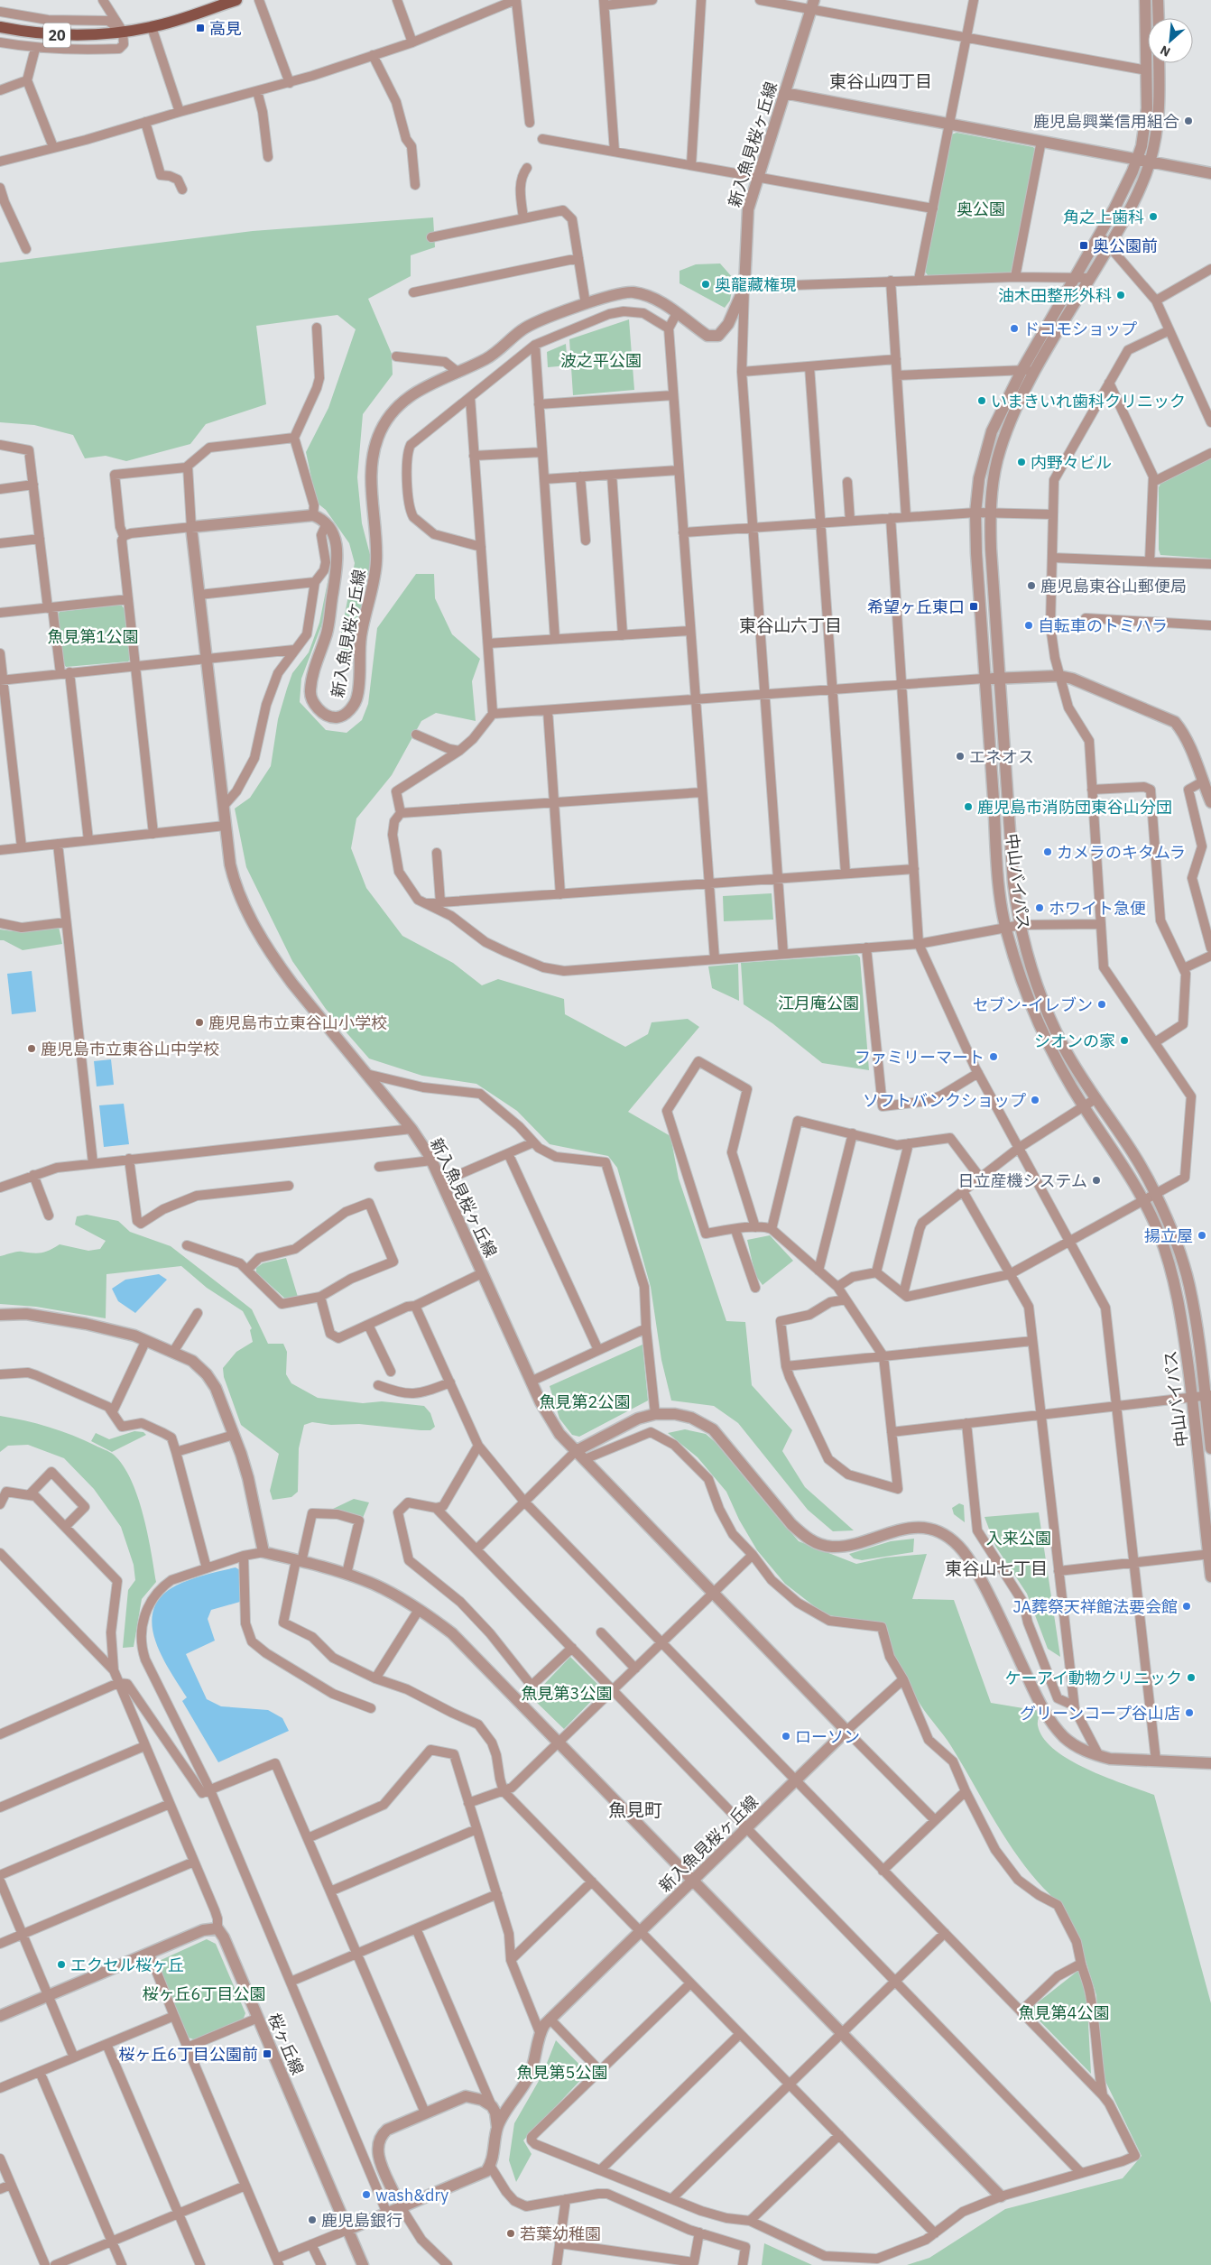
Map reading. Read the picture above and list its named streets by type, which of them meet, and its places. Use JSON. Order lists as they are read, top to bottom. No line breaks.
{"streets":{"main road":["20"],"street":["新入魚見桜ヶ丘線","中山バイパス","桜ヶ丘線"]},"districts":["東谷山四丁目","東谷山六丁目","東谷山七丁目","魚見町"],"parks":["奥公園","波之平公園","魚見第1公園","江月庵公園","魚見第2公園","入来公園","魚見第3公園","桜ヶ丘6丁目公園","魚見第4公園","魚見第5公園"],"places":{"transit":["高見","奥公園前","希望ヶ丘東口","桜ヶ丘6丁目公園前"],"other":["鹿児島興業信用組合","角之上歯科","奥龍藏権現","油木田整形外科","ドコモショップ","いまきいれ歯科クリニック","内野々ビル","鹿児島東谷山郵便局","自転車のトミハラ","エネオス","鹿児島市消防団東谷山分団","カメラのキタムラ","ホワイト急便","セブン-イレブン","鹿児島市立東谷山小学校","シオンの家","鹿児島市立東谷山中学校","ファミリーマート","ソフトバンクショップ","日立産機システム","揚立屋","JA葬祭天祥館法要会館","ケーアイ動物クリニック","グリーンコープ谷山店","ローソン","エクセル桜ヶ丘","wash&dry","鹿児島銀行","若葉幼稚園"]},"north":"bottom left"}
